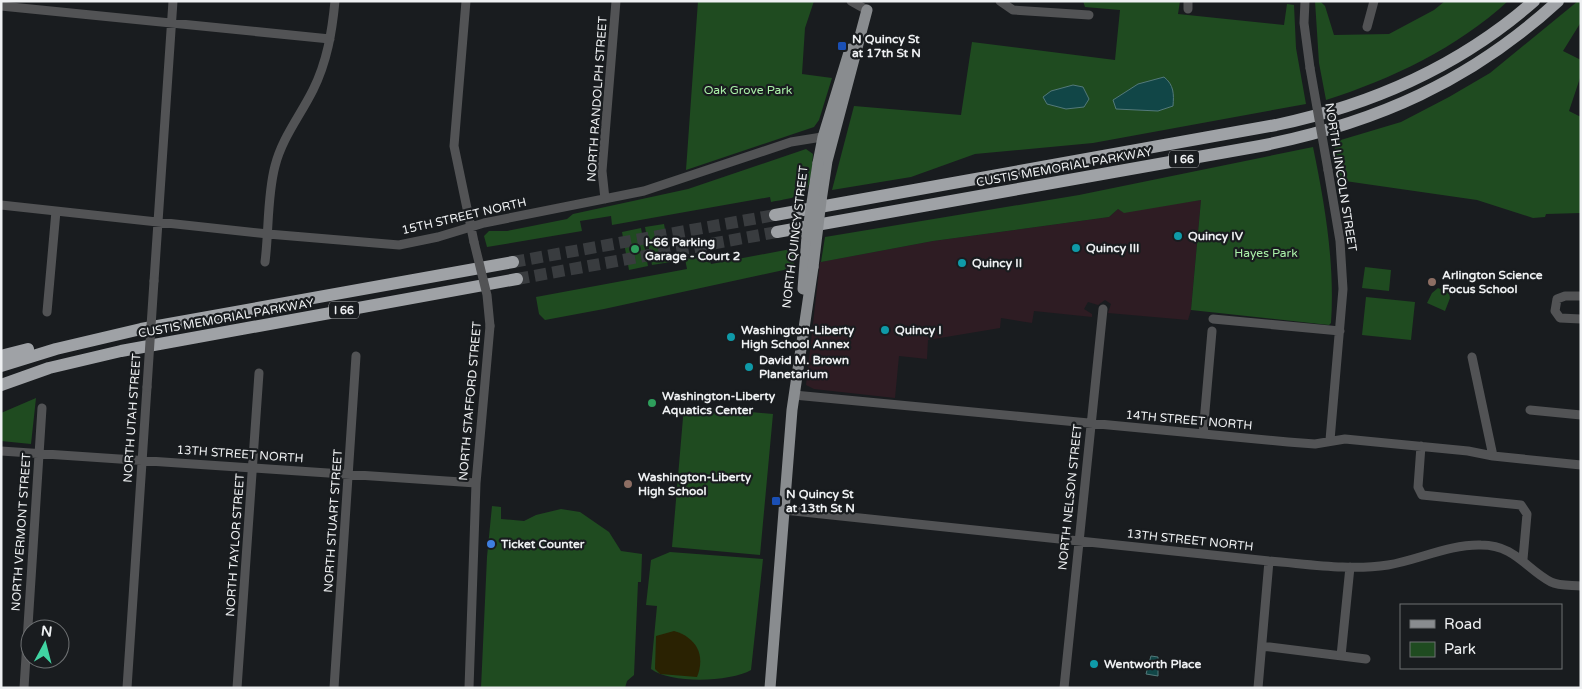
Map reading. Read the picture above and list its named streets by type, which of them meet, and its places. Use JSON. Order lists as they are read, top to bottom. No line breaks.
{"streets":{"highway":["I 66","CUSTIS MEMORIAL PARKWAY"],"main road":["NORTH QUINCY STREET"],"street":["NORTH RANDOLPH STREET","NORTH LINCOLN STREET","15TH STREET NORTH","NORTH STAFFORD STREET","NORTH UTAH STREET","14TH STREET NORTH","13TH STREET NORTH","NORTH NELSON STREET","NORTH STUART STREET","NORTH VERMONT STREET","NORTH TAYLOR STREET"]},"crossings":[["NORTH RANDOLPH STREET","15TH STREET NORTH"],["NORTH LINCOLN STREET","14TH STREET NORTH"],["15TH STREET NORTH","NORTH QUINCY STREET"],["15TH STREET NORTH","NORTH STAFFORD STREET"],["15TH STREET NORTH","NORTH UTAH STREET"],["NORTH QUINCY STREET","14TH STREET NORTH"],["NORTH QUINCY STREET","13TH STREET NORTH"],["NORTH STAFFORD STREET","13TH STREET NORTH"],["NORTH UTAH STREET","13TH STREET NORTH"],["14TH STREET NORTH","NORTH NELSON STREET"],["13TH STREET NORTH","NORTH NELSON STREET"],["13TH STREET NORTH","NORTH STUART STREET"],["13TH STREET NORTH","NORTH VERMONT STREET"],["13TH STREET NORTH","NORTH TAYLOR STREET"]],"parks":["Oak Grove Park","Hayes Park"],"places":{"transit":["N Quincy St at 17th St N","N Quincy St at 13th St N"],"other":["Quincy IV","Quincy III","I-66 Parking Garage - Court 2","Quincy II","Arlington Science Focus School","Quincy I","Washington-Liberty High School Annex","David M. Brown Planetarium","Washington-Liberty Aquatics Center","Washington-Liberty High School","Ticket Counter","Wentworth Place"]},"legend":["Road","Park"],"north":"top"}
